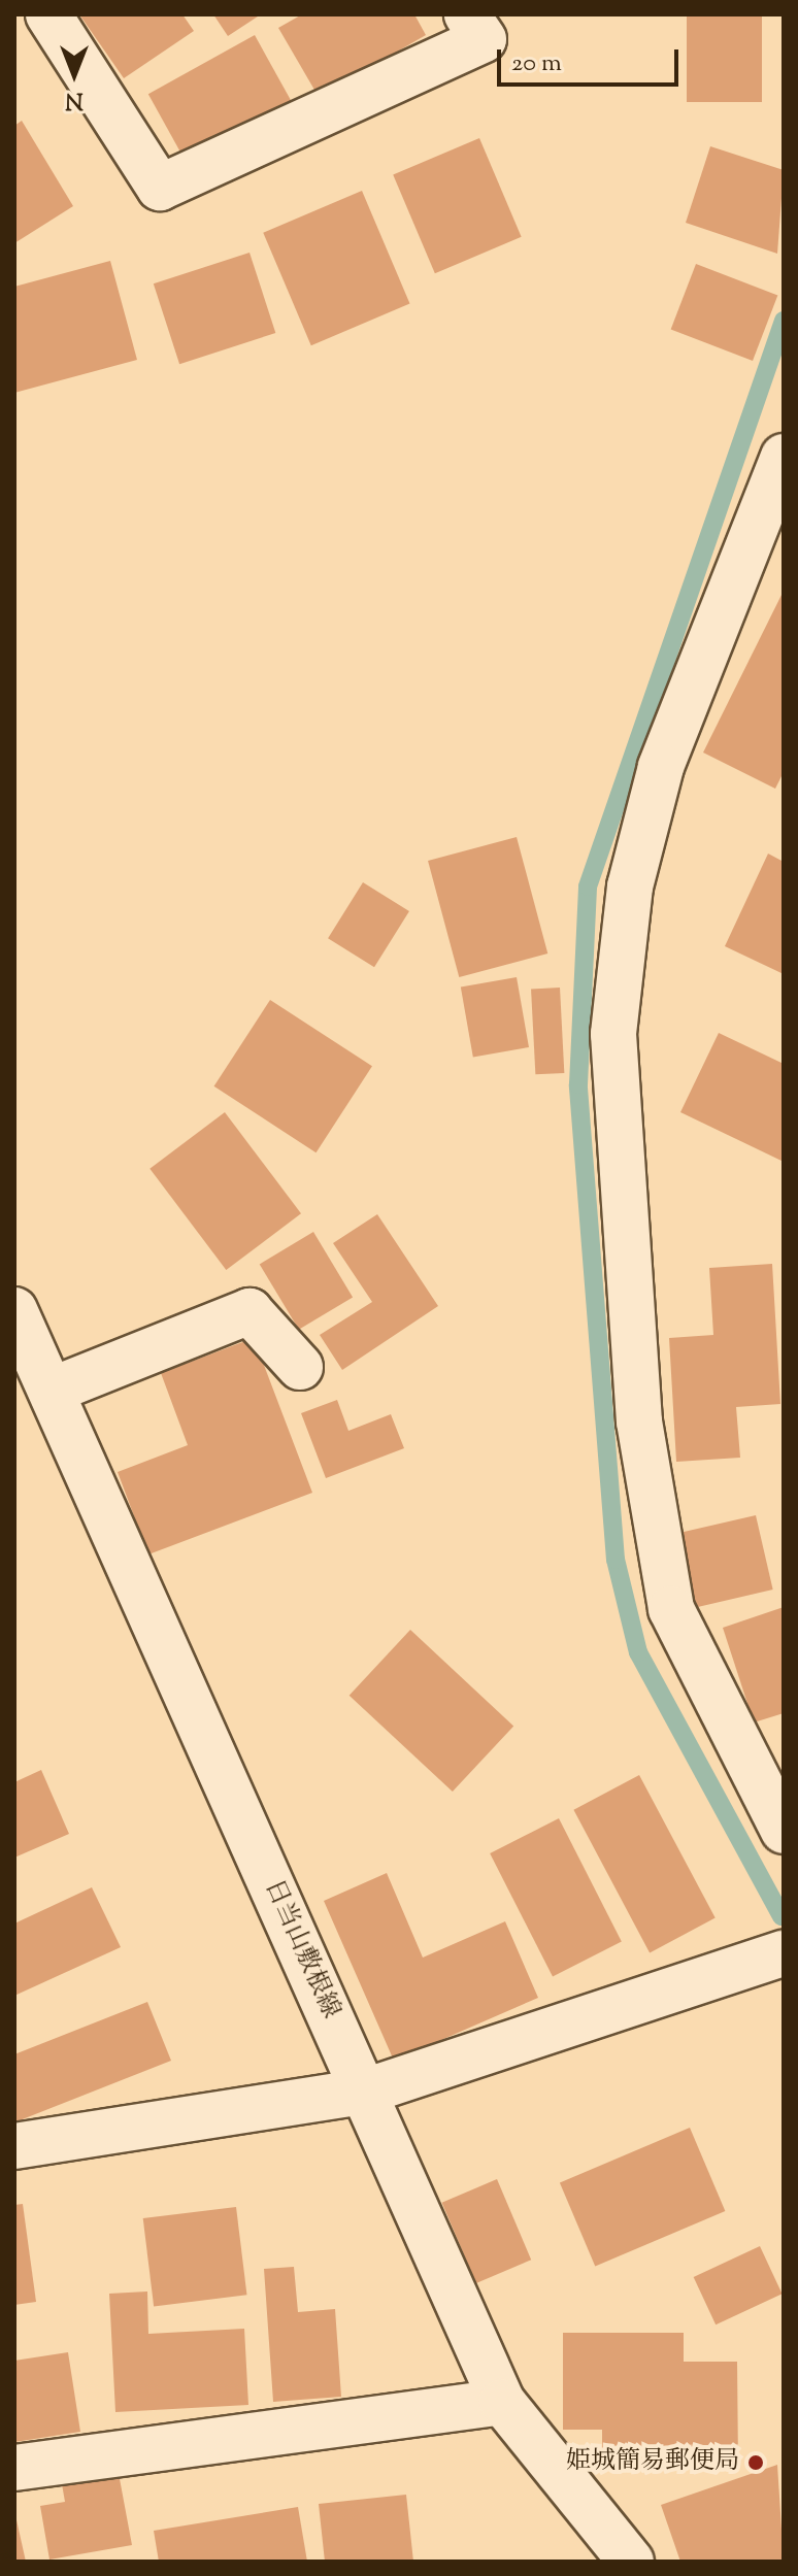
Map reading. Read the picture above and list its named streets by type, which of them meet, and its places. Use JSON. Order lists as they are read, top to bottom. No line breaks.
{"streets":{"street":["日当山敷根線"]},"places":["姫城簡易郵便局"],"scale_bar":"20 m","north":"bottom"}
